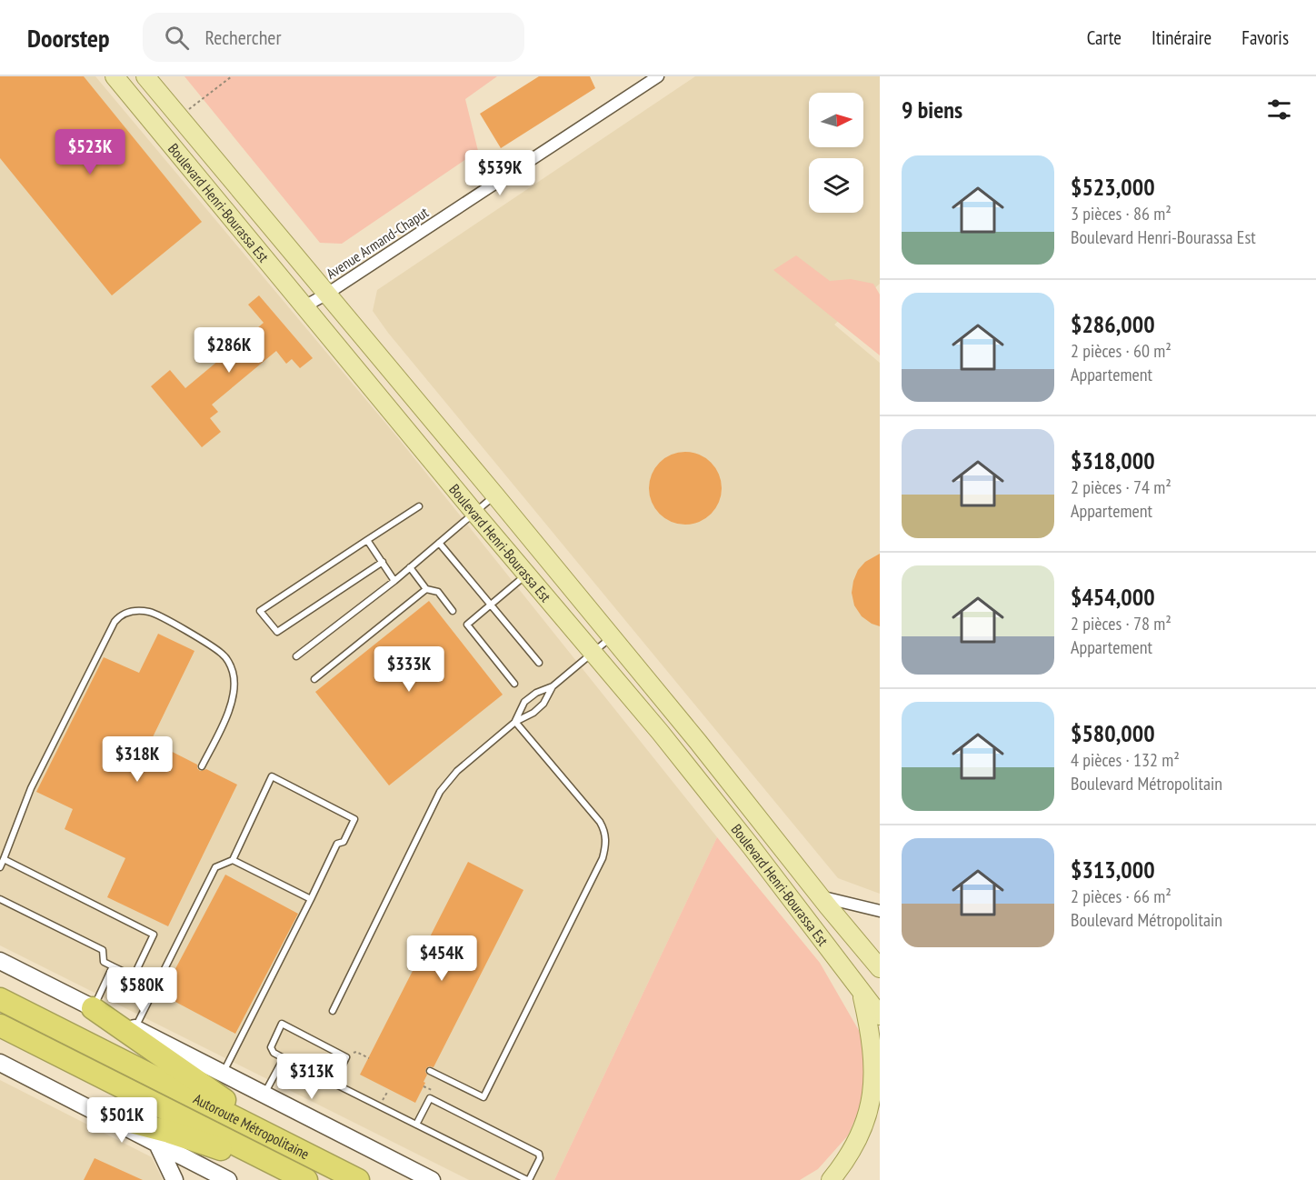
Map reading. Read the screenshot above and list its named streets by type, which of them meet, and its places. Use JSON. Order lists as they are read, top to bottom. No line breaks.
{"streets":{"highway":["Autoroute Métropolitaine"],"main road":["Boulevard Henri-Bourassa Est"],"street":["Avenue Armand-Chaput"]},"crossings":[["Boulevard Henri-Bourassa Est","Avenue Armand-Chaput"]],"north":"right","page":{"header":"Doorstep","search":"Rechercher","nav":["Carte","Itinéraire","Favoris"],"heading":"9 biens","price":["$523K","$539K","$286K","$333K","$318K","$454K","$580K","$313K","$501K"],"list":[{"name":"$523,000","note":"3 pièces · 86 m² · Boulevard Henri-Bourassa Est"},{"name":"$286,000","note":"2 pièces · 60 m² · Appartement"},{"name":"$318,000","note":"2 pièces · 74 m² · Appartement"},{"name":"$454,000","note":"2 pièces · 78 m² · Appartement"},{"name":"$580,000","note":"4 pièces · 132 m² · Boulevard Métropolitain"},{"name":"$313,000","note":"2 pièces · 66 m² · Boulevard Métropolitain"}]}}
